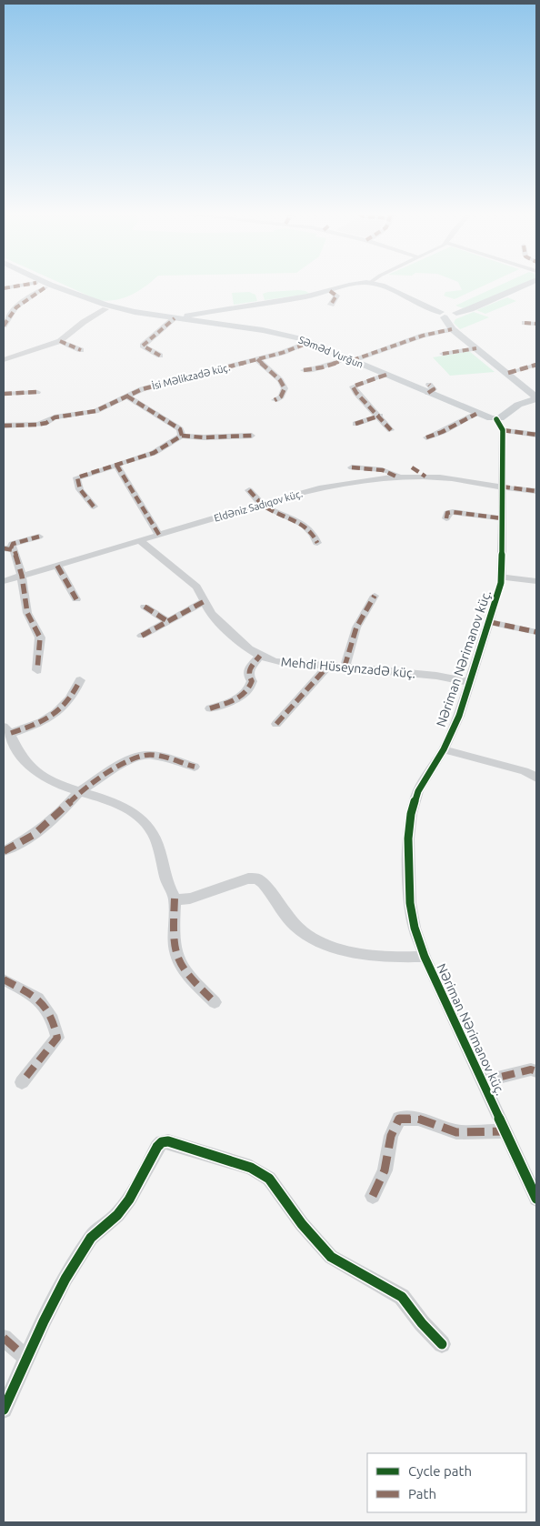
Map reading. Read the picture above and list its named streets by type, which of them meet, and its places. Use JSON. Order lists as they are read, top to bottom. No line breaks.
{"streets":{"main road":["Səməd Vurğun"],"street":["İsi Məlikzadə küç.","Eldəniz Sadıqov küç.","Nəriman Nərimanov küç.","Mehdi Hüseynzadə küç."]},"crossings":[["Səməd Vurğun","İsi Məlikzadə küç."],["Eldəniz Sadıqov küç.","Nəriman Nərimanov küç."],["Eldəniz Sadıqov küç.","Mehdi Hüseynzadə küç."],["Nəriman Nərimanov küç.","Mehdi Hüseynzadə küç."]],"legend":["Cycle path","Path"]}
